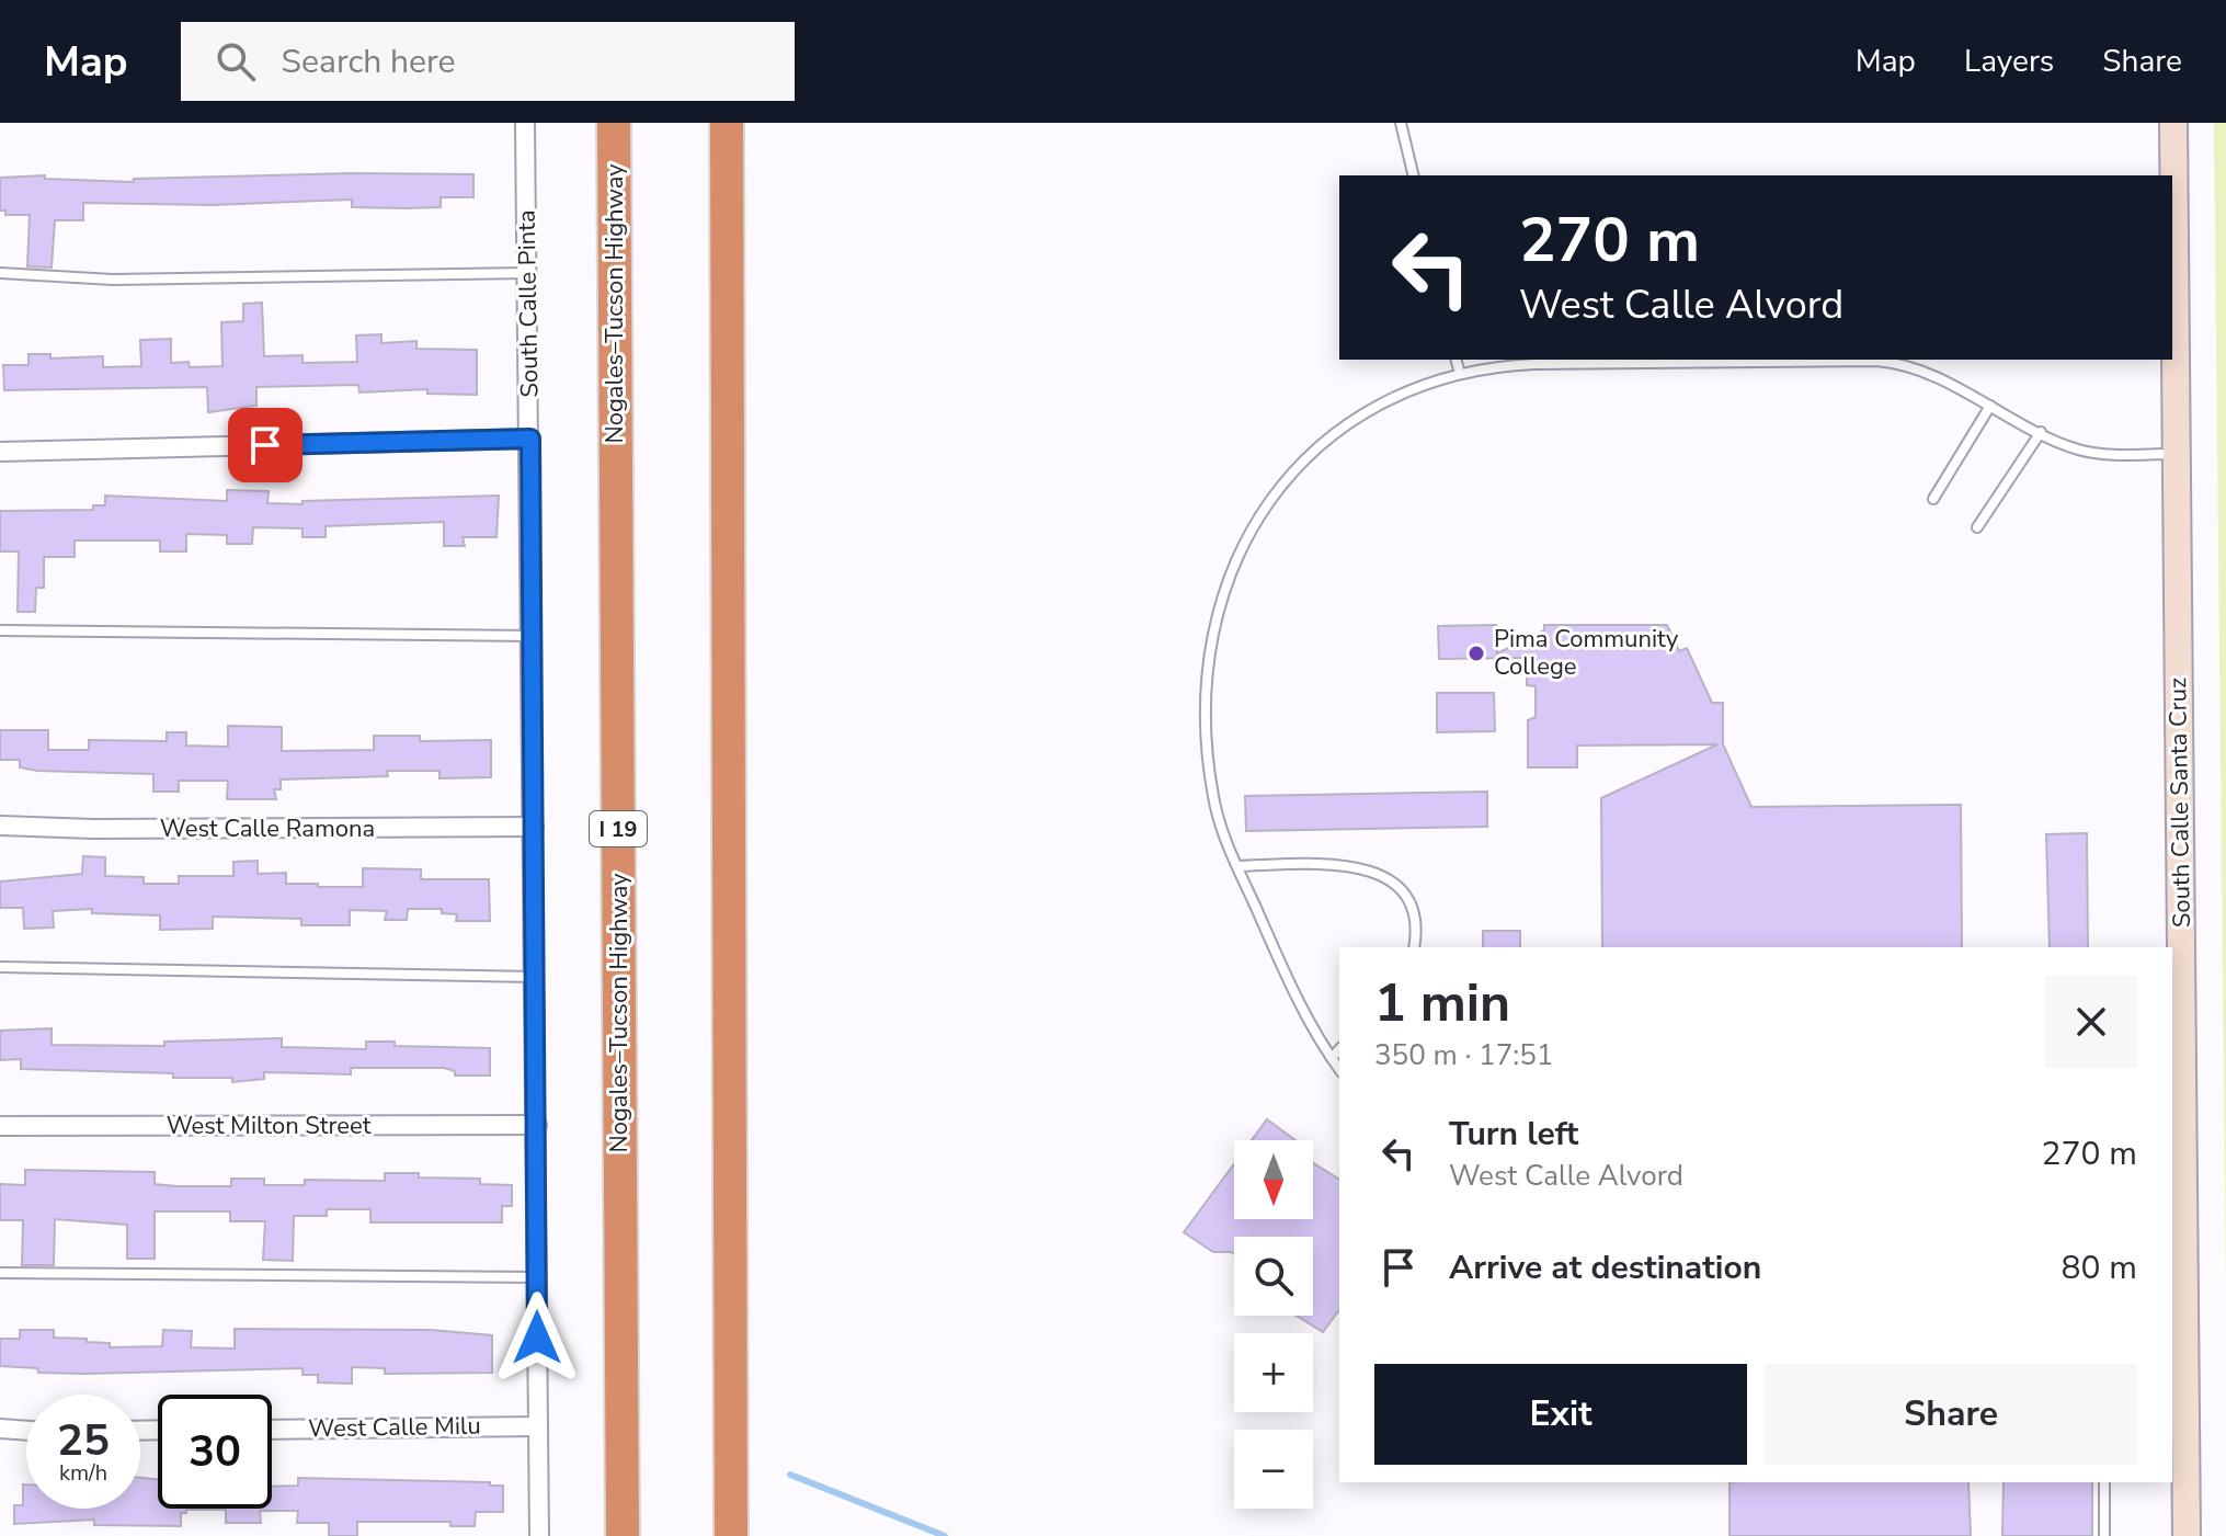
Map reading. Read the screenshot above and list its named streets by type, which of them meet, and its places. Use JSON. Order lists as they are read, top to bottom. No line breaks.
{"streets":{"highway":["Nogales–Tucson Highway","I 19"],"street":["South Calle Pinta","South Calle Santa Cruz","West Calle Ramona","West Milton Street","West Calle Milu"]},"crossings":[["South Calle Pinta","West Calle Ramona"],["South Calle Pinta","West Milton Street"],["South Calle Pinta","West Calle Milu"]],"places":["Pima Community College"],"north":"bottom","page":{"header":"Map","search":"Search here","nav":["Map","Layers","Share"],"turn":["270 m","West Calle Alvord"],"heading":["1 min","350 m · 17:51"],"list":[{"name":"Turn left","note":"West Calle Alvord","value":"270 m"},{"name":"Arrive at destination","value":"80 m"}],"map_buttons":["+","−"],"buttons":["Exit","Share"],"speed":"25 km/h","limit":"30"}}
